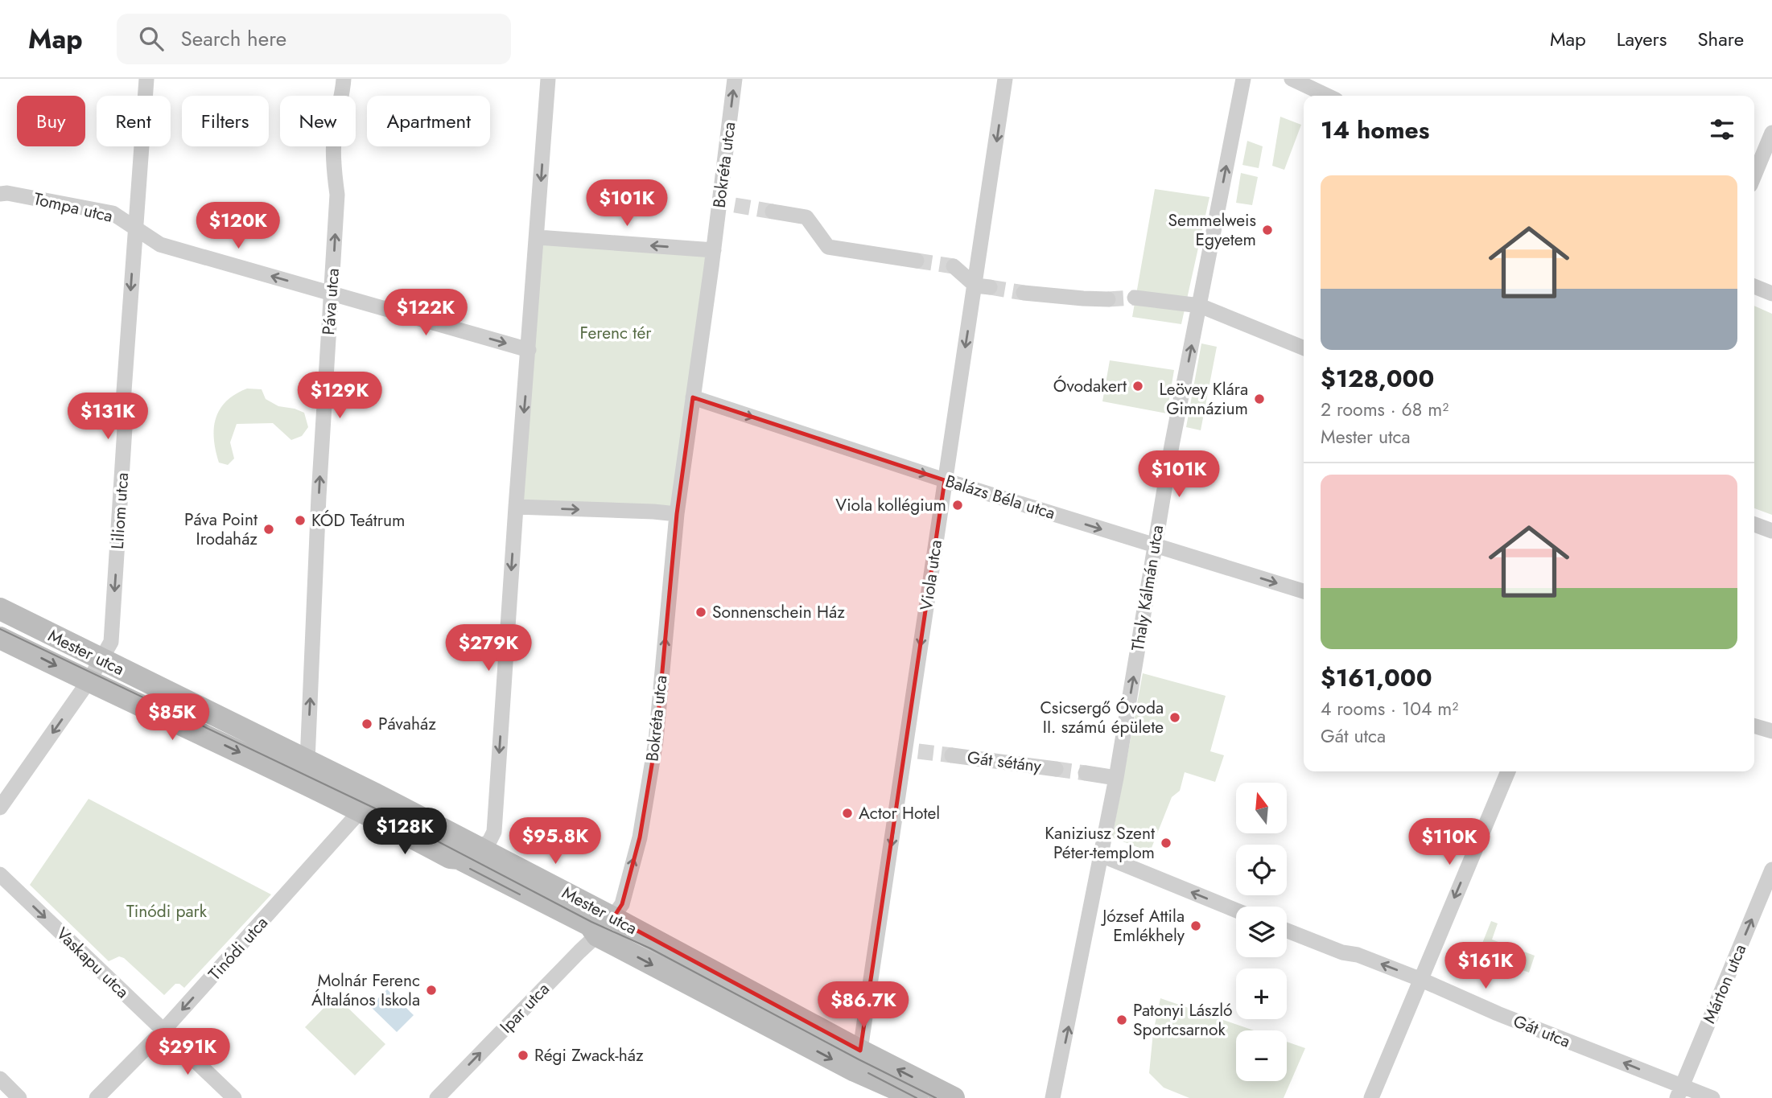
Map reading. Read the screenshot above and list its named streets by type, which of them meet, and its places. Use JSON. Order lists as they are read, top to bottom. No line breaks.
{"streets":{"street":["Bokréta utca","Tompa utca","Páva utca","Balázs Béla utca","Liliom utca","Viola utca","Thaly Kálmán utca","Mester utca","Gát sétány","Tinódi utca","Vaskapu utca","Márton utca","Ipar utca","Gát utca"]},"crossings":[["Bokréta utca","Mester utca"],["Bokréta utca","Ipar utca"],["Tompa utca","Páva utca"],["Tompa utca","Liliom utca"],["Páva utca","Mester utca"],["Balázs Béla utca","Viola utca"],["Balázs Béla utca","Thaly Kálmán utca"],["Liliom utca","Mester utca"],["Viola utca","Mester utca"],["Mester utca","Tinódi utca"],["Mester utca","Ipar utca"],["Tinódi utca","Vaskapu utca"],["Márton utca","Gát utca"]],"one_way":["Bokréta utca","Páva utca","Balázs Béla utca","Liliom utca","Viola utca","Thaly Kálmán utca","Tinódi utca","Vaskapu utca","Márton utca","Ipar utca","Gát utca"],"parks":["Ferenc tér","Tinódi park"],"places":["Semmelweis Egyetem","Óvodakert","Leövey Klára Gimnázium","Viola kollégium","KÓD Teátrum","Páva Point Irodaház","Sonnenschein Ház","Csicsergő Óvoda II. számú épülete","Pávaház","Actor Hotel","Kaniziusz Szent Péter-templom","József Attila Emlékhely","Molnár Ferenc Általános Iskola","Patonyi László Sportcsarnok","Régi Zwack-ház"],"north":"top","page":{"header":"Map","search":"Search here","nav":["Map","Layers","Share"],"chip":["Buy","Rent","Filters","New","Apartment"],"heading":"14 homes","list":[{"name":"$128,000","note":"2 rooms · 68 m² · Mester utca"},{"name":"$161,000","note":"4 rooms · 104 m² · Gát utca"}],"price":["$101K","$120K","$122K","$129K","$131K","$101K","$279K","$85K","$128K","$95.8K","$110K","$161K","$86.7K","$291K"],"map_buttons":["+","−"]}}
